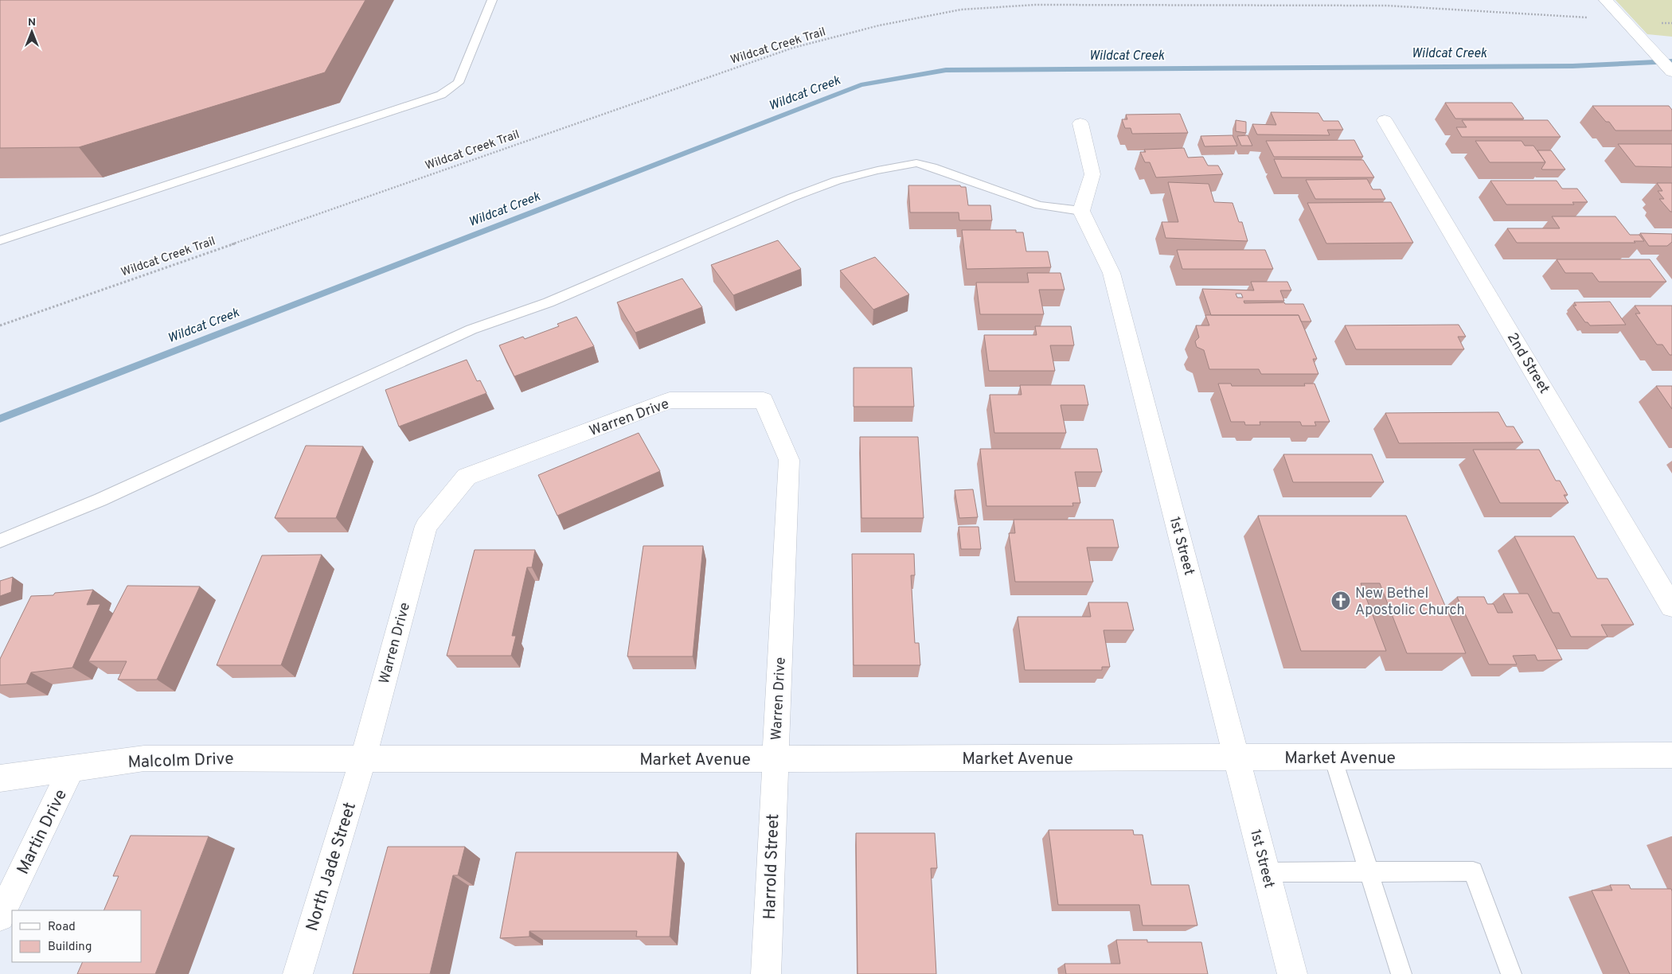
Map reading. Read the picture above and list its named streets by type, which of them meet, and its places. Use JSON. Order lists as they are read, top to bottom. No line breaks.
{"streets":{"street":["2nd Street","Warren Drive","1st Street","Market Avenue","Malcolm Drive","Martin Drive","North Jade Street","Harrold Street"],"path":["Wildcat Creek Trail"]},"crossings":[["Warren Drive","Market Avenue"],["Warren Drive","Malcolm Drive"],["Warren Drive","North Jade Street"],["Warren Drive","Harrold Street"],["1st Street","Market Avenue"],["Market Avenue","Malcolm Drive"],["Market Avenue","North Jade Street"],["Market Avenue","Harrold Street"],["Malcolm Drive","Martin Drive"],["Malcolm Drive","North Jade Street"]],"water":["Wildcat Creek"],"places":{"church":["New Bethel Apostolic Church"]},"legend":["Road","Building"],"north":"top"}
